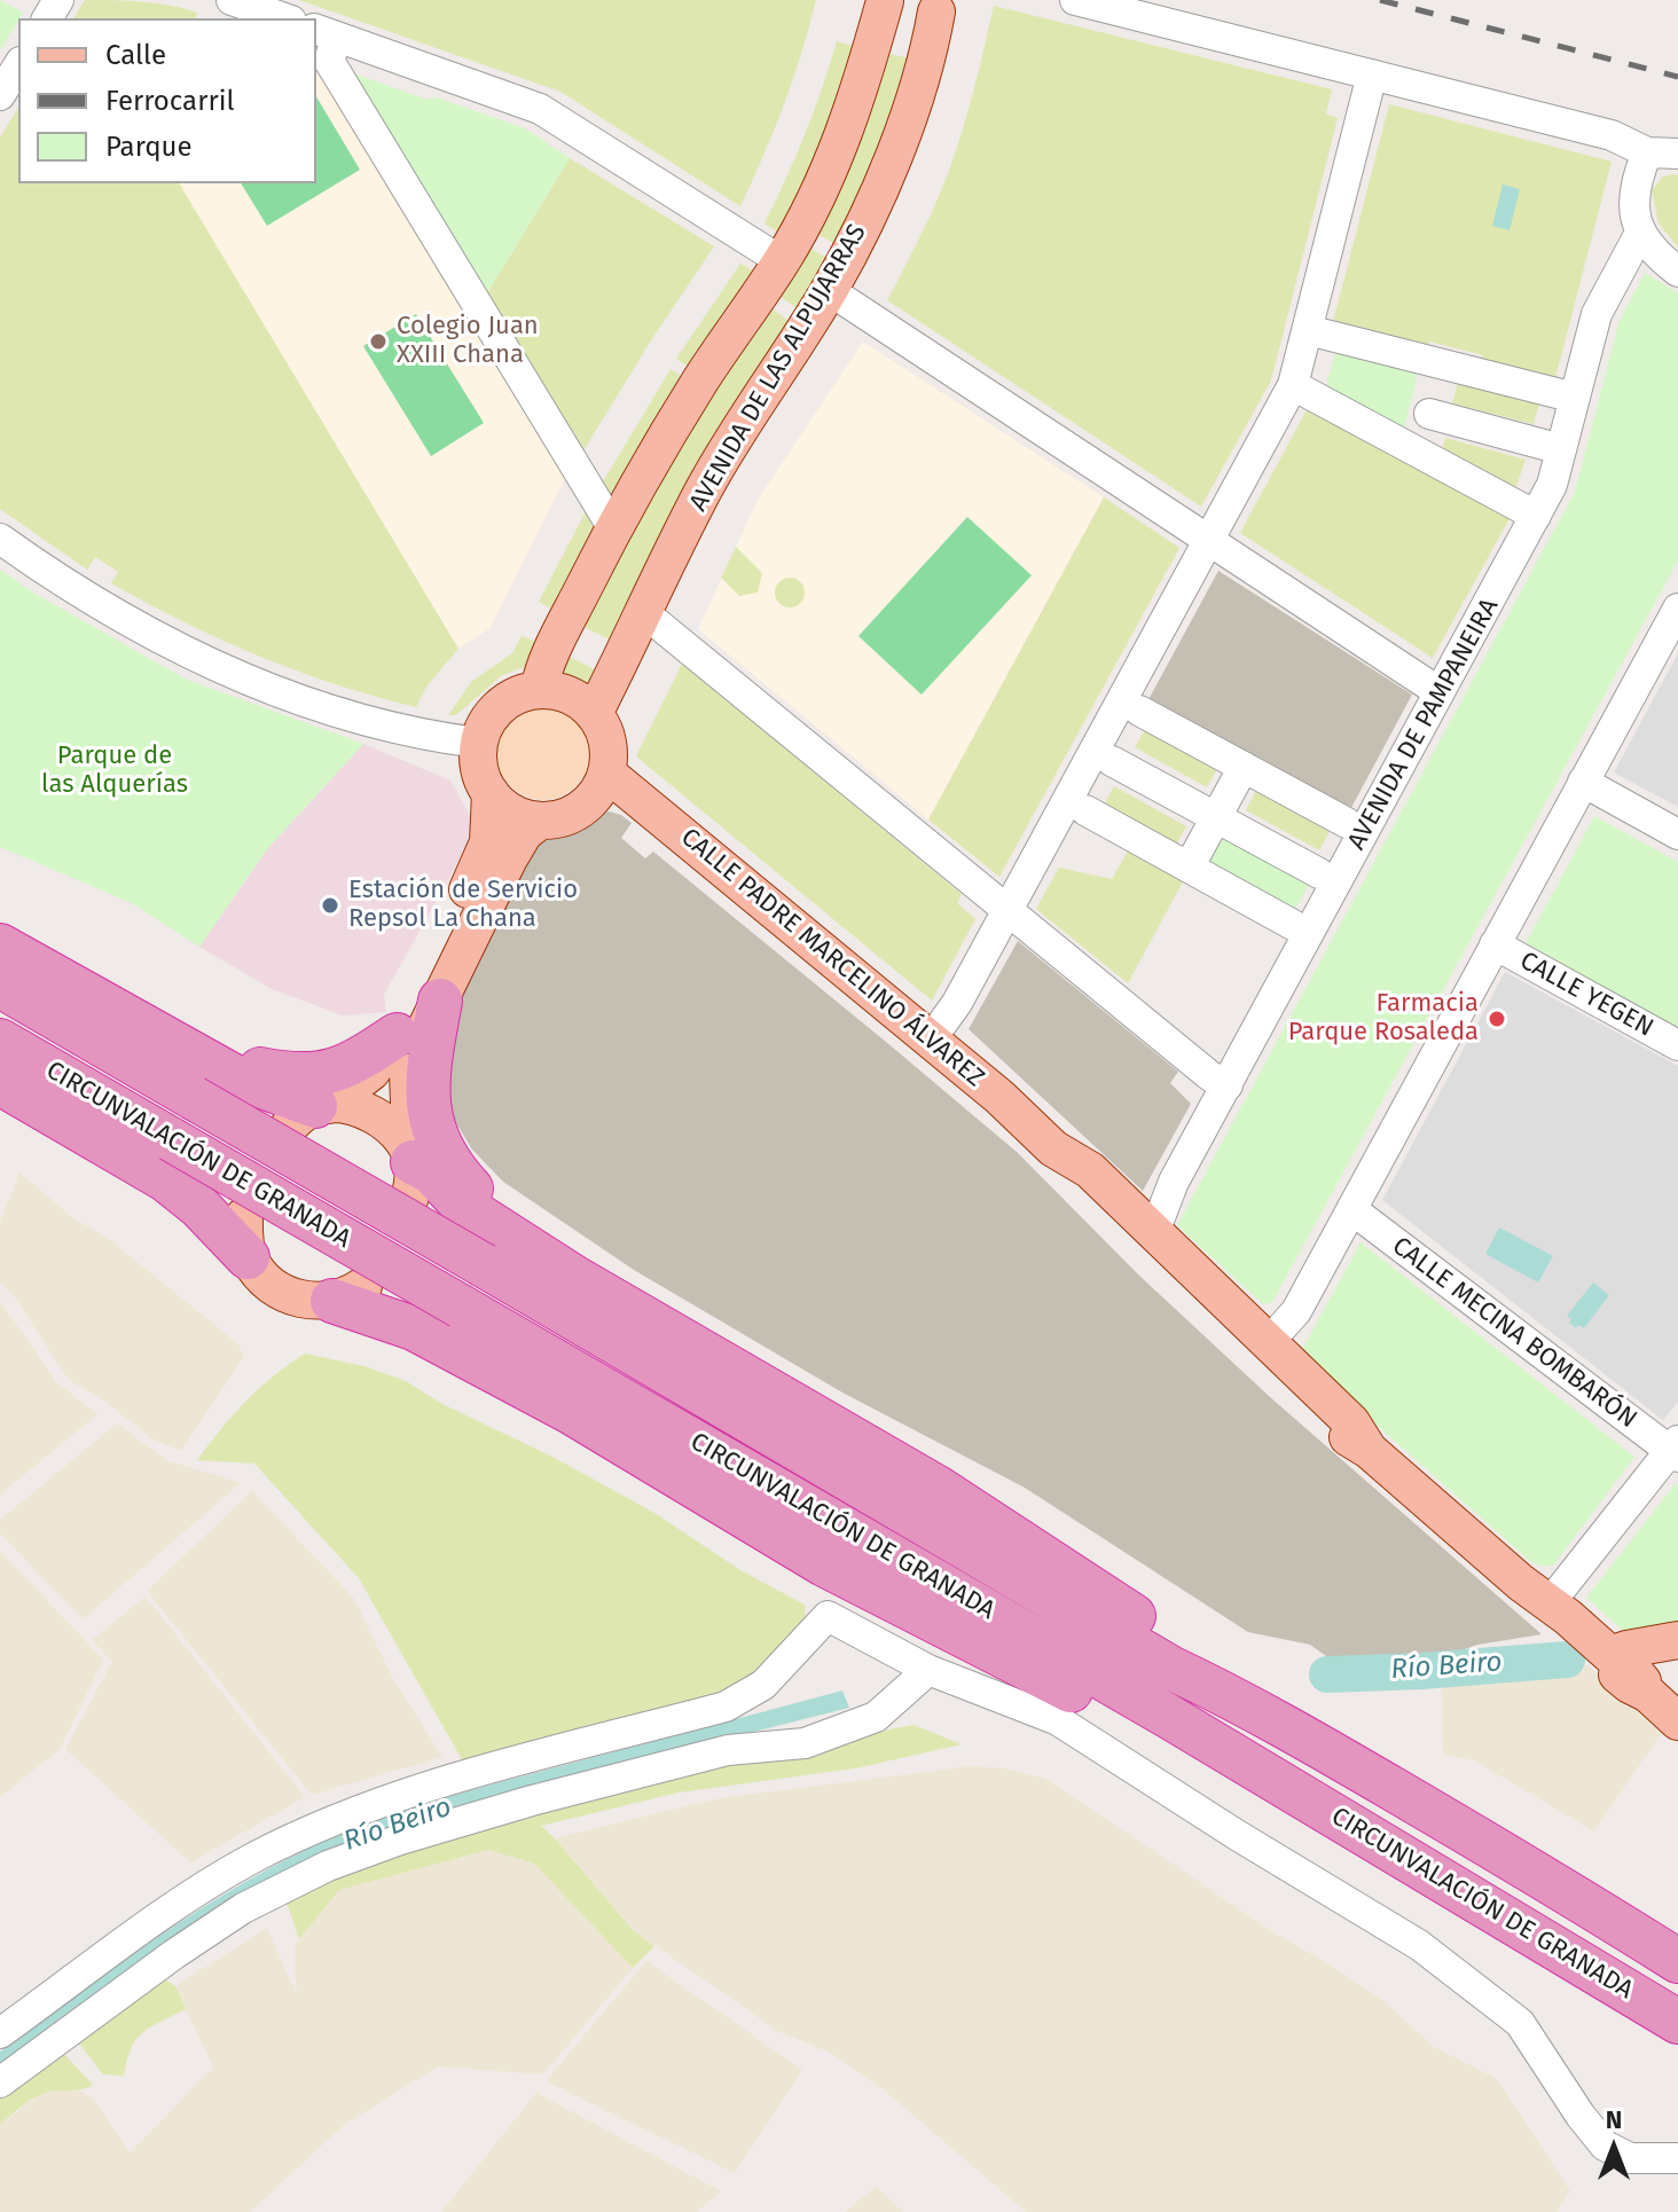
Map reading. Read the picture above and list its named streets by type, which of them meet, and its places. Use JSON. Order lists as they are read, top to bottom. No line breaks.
{"streets":{"highway":["CIRCUNVALACIÓN DE GRANADA"],"main road":["AVENIDA DE LAS ALPUJARRAS","CALLE PADRE MARCELINO ÁLVAREZ"],"street":["AVENIDA DE PAMPANEIRA","CALLE YEGEN","CALLE MECINA BOMBARÓN"]},"crossings":[["AVENIDA DE LAS ALPUJARRAS","CALLE PADRE MARCELINO ÁLVAREZ"],["AVENIDA DE PAMPANEIRA","CALLE PADRE MARCELINO ÁLVAREZ"]],"water":["Río Beiro"],"parks":["Parque de las Alquerías"],"places":["Colegio Juan XXIII Chana","Estación de Servicio Repsol La Chana","Farmacia Parque Rosaleda"],"legend":["Calle","Ferrocarril","Parque"],"north":"top"}
